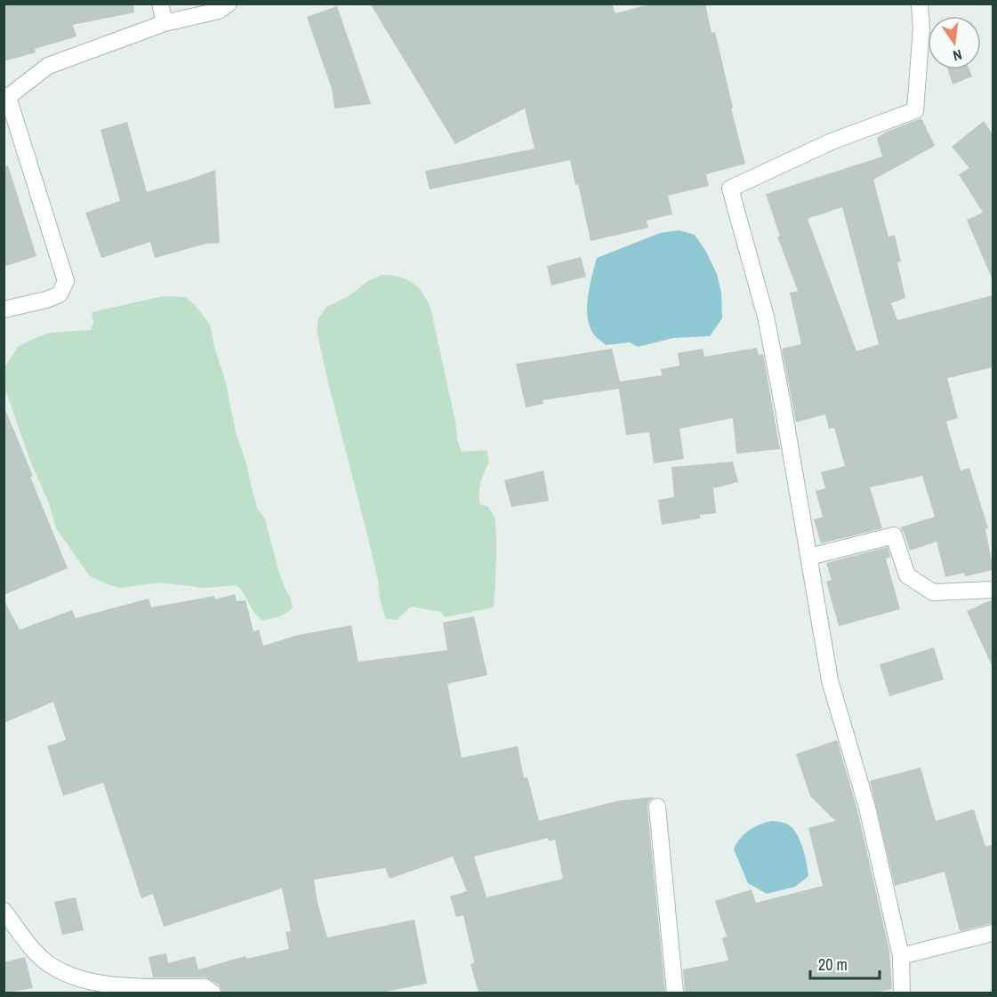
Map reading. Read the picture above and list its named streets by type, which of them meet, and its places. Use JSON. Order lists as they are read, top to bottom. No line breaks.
{"scale_bar":"20 m","north":"bottom"}
